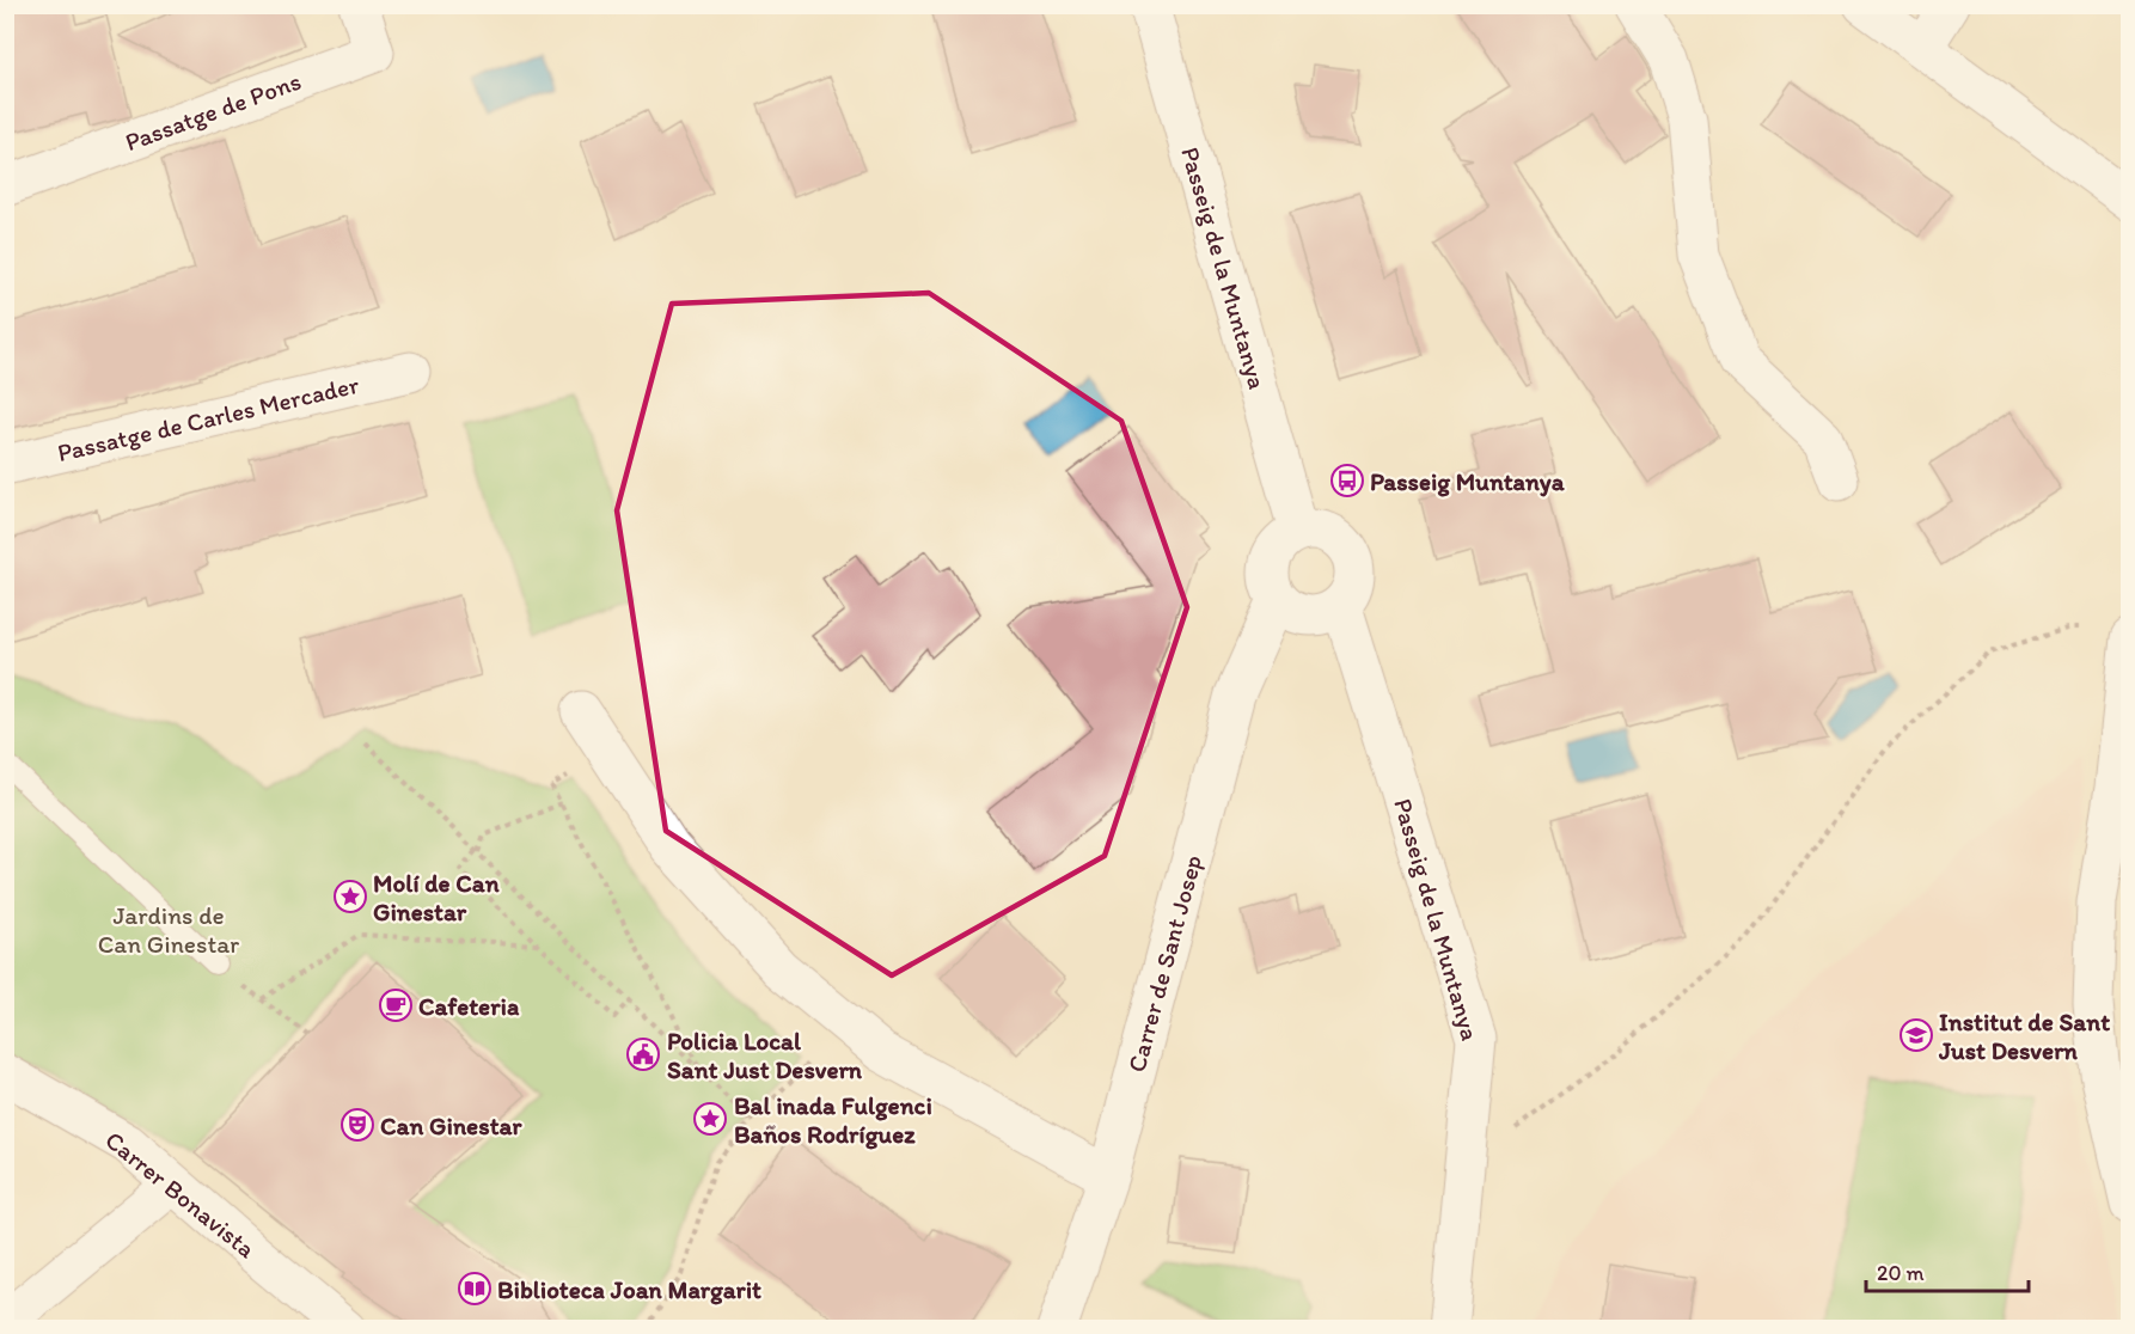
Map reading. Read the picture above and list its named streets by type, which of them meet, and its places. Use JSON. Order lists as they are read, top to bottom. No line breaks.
{"streets":{"street":["Passatge de Pons","Passeig de la Muntanya","Passatge de Carles Mercader","Carrer de Sant Josep","Carrer Bonavista"]},"crossings":[["Passeig de la Muntanya","Carrer de Sant Josep"]],"parks":["Jardins de Can Ginestar"],"places":{"bus stop":["Passeig Muntanya"],"place":["Molí de Can Ginestar","Bal inada Fulgenci Baños Rodríguez"],"cafe":["Cafeteria"],"school or university":["Institut de Sant Just Desvern"],"public building":["Policia Local Sant Just Desvern"],"theatre":["Can Ginestar"],"library":["Biblioteca Joan Margarit"]},"scale_bar":"20 m"}
